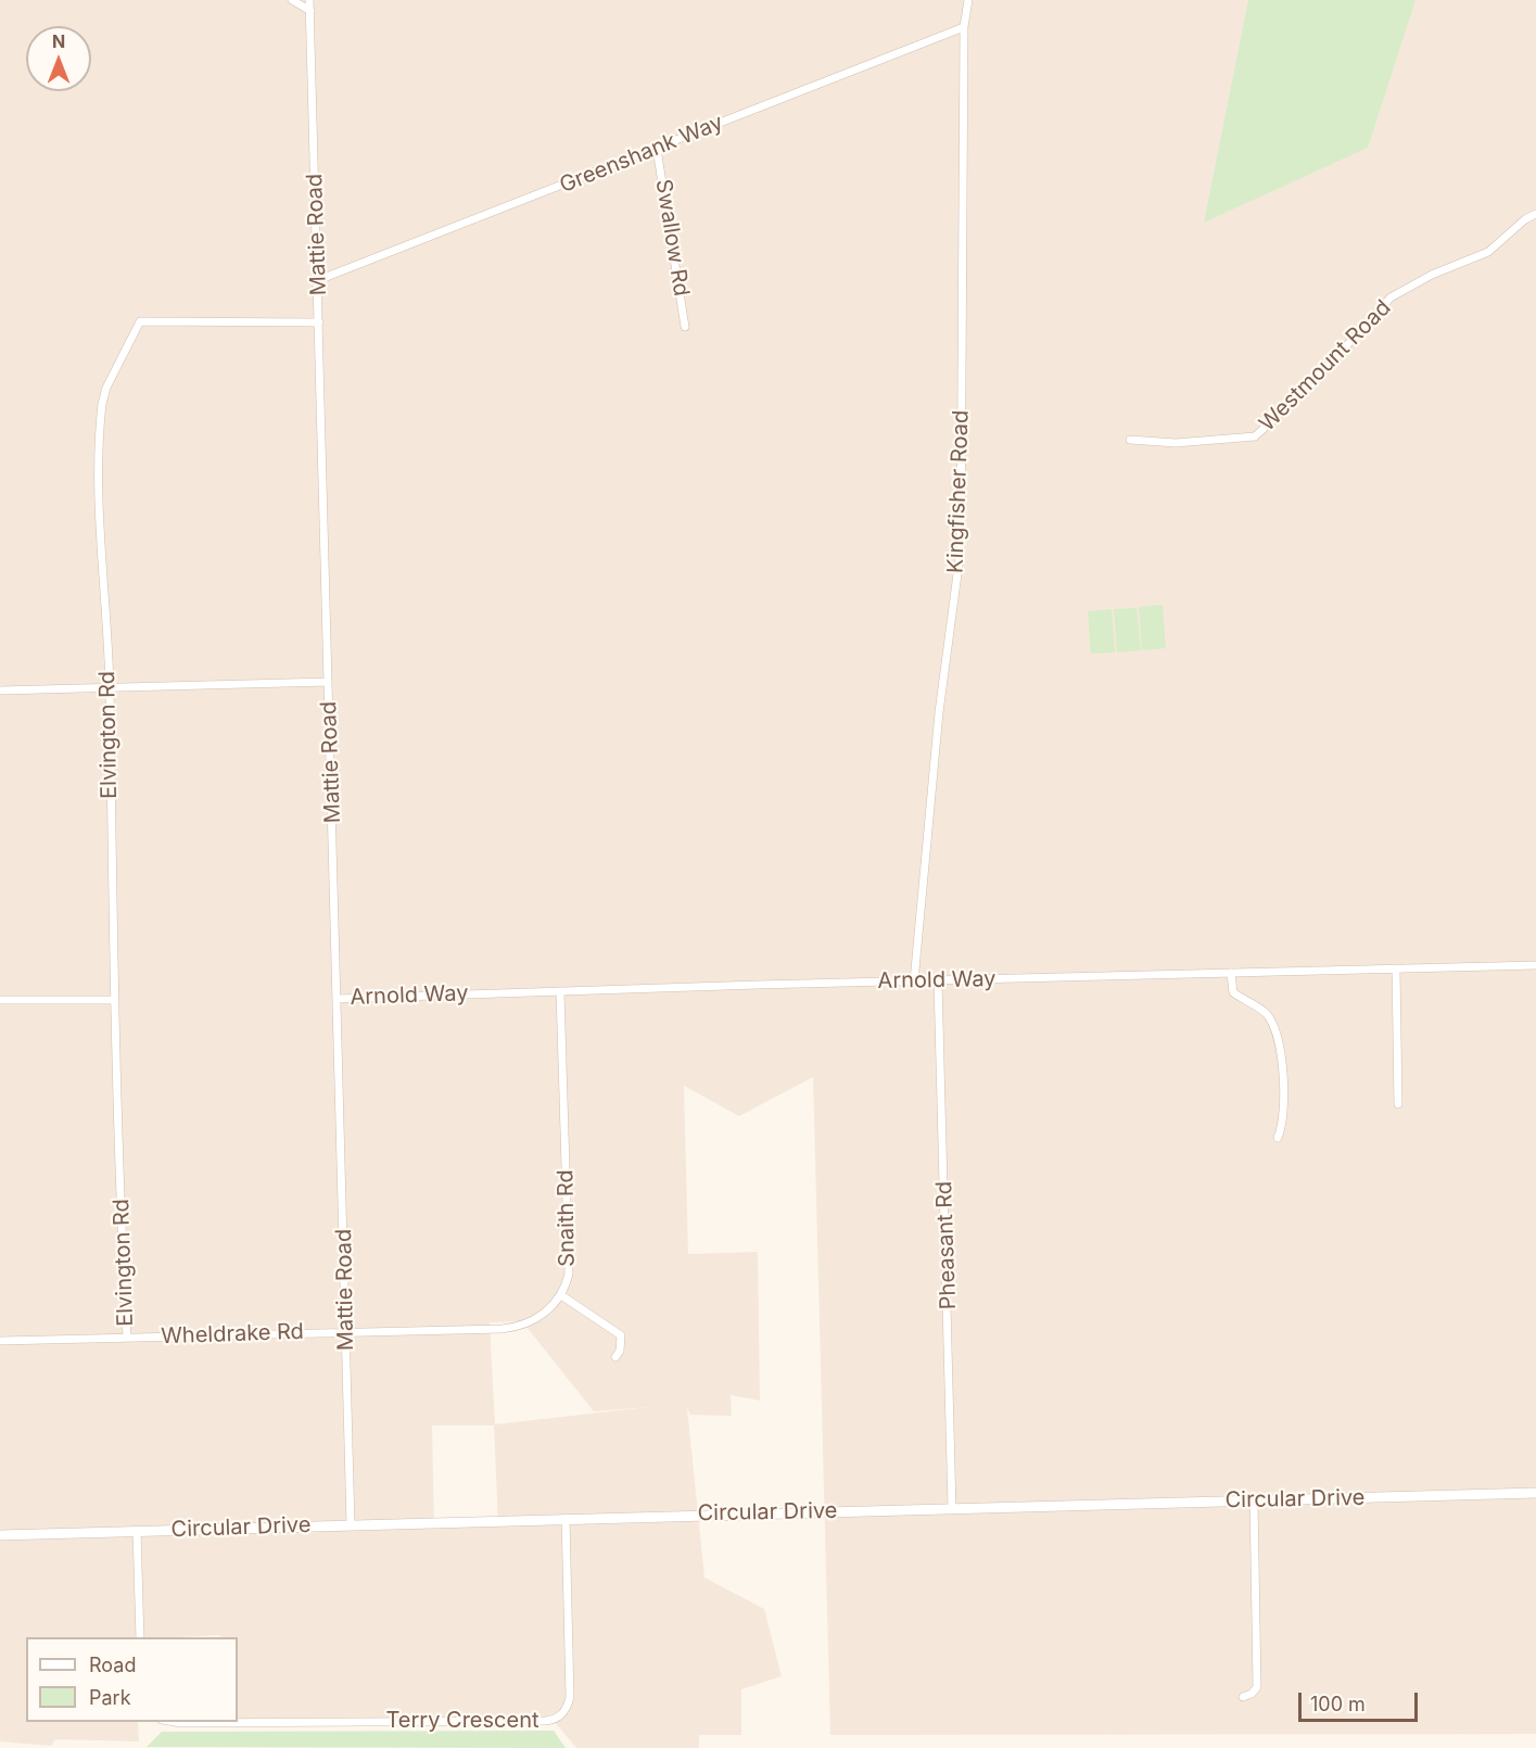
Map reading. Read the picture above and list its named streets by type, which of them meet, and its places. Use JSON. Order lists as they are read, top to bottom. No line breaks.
{"streets":{"street":["Greenshank Way","Mattie Road","Swallow Rd","Westmount Road","Kingfisher Road","Elvington Rd","Arnold Way","Snaith Rd","Pheasant Rd","Wheldrake Rd","Circular Drive","Terry Crescent"]},"crossings":[["Greenshank Way","Mattie Road"],["Greenshank Way","Swallow Rd"],["Greenshank Way","Kingfisher Road"],["Mattie Road","Elvington Rd"],["Mattie Road","Arnold Way"],["Mattie Road","Snaith Rd"],["Mattie Road","Wheldrake Rd"],["Mattie Road","Circular Drive"],["Kingfisher Road","Arnold Way"],["Elvington Rd","Wheldrake Rd"],["Arnold Way","Snaith Rd"],["Arnold Way","Pheasant Rd"],["Snaith Rd","Wheldrake Rd"],["Pheasant Rd","Circular Drive"],["Circular Drive","Terry Crescent"]],"legend":["Road","Park"],"scale_bar":"100 m","north":"top"}
